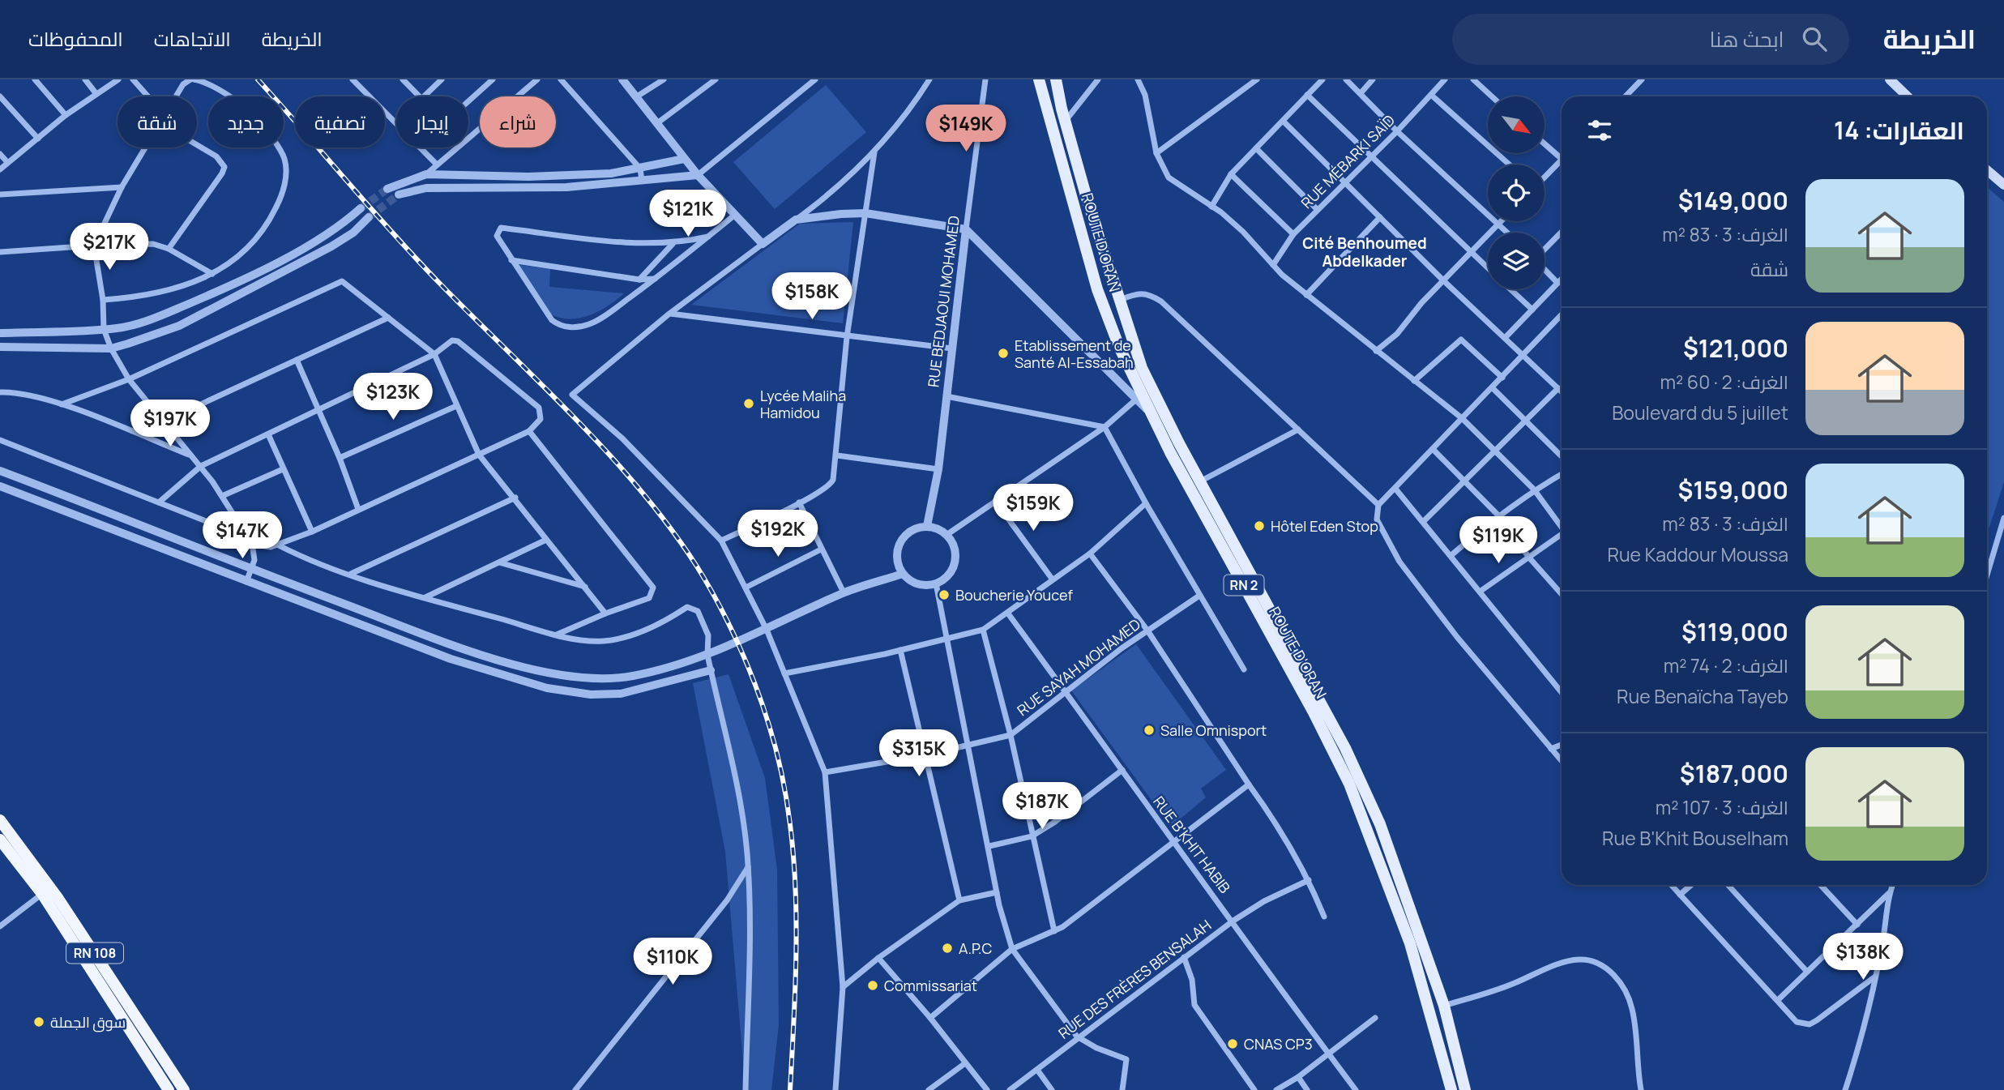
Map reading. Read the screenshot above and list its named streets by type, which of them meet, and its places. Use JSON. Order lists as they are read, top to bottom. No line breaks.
{"streets":{"highway":["RN 108"],"main road":["ROUTE D'ORAN","RN 2"],"street":["RUE MÉBARKI SAÏD","RUE BEDJAOUI MOHAMED","RUE SAYAH MOHAMED","RUE B'KHIT HABIB","RUE DES FRÈRES BENSALAH"]},"crossings":[["RUE SAYAH MOHAMED","RUE B'KHIT HABIB"],["RUE B'KHIT HABIB","RUE DES FRÈRES BENSALAH"]],"districts":["Cité Benhoumed Abdelkader"],"places":["Etablissement de Santé Al-Essabah","Lycée Maliha Hamidou","Hôtel Eden Stop","Boucherie Youcef","Salle Omnisport","A.P.C","Commissariat","سوق الجملة","CNAS CP3"],"north":"bottom right","page":{"header":"الخريطة","search":"ابحث هنا","nav":["الخريطة","الاتجاهات","المحفوظات"],"chip":["شراء","إيجار","تصفية","جديد","شقة"],"heading":"العقارات: 14","price":["$149K","$121K","$217K","$158K","$123K","$197K","$159K","$192K","$147K","$119K","$315K","$187K","$138K","$110K"],"list":[{"name":"$149,000","note":"الغرف: 3 · 83 m² · شقة"},{"name":"$121,000","note":"الغرف: 2 · 60 m² · Boulevard du 5 juillet"},{"name":"$159,000","note":"الغرف: 3 · 83 m² · Rue Kaddour Moussa"},{"name":"$119,000","note":"الغرف: 2 · 74 m² · Rue Benaïcha Tayeb"},{"name":"$187,000","note":"الغرف: 3 · 107 m² · Rue B'Khit Bouselham"}]}}
